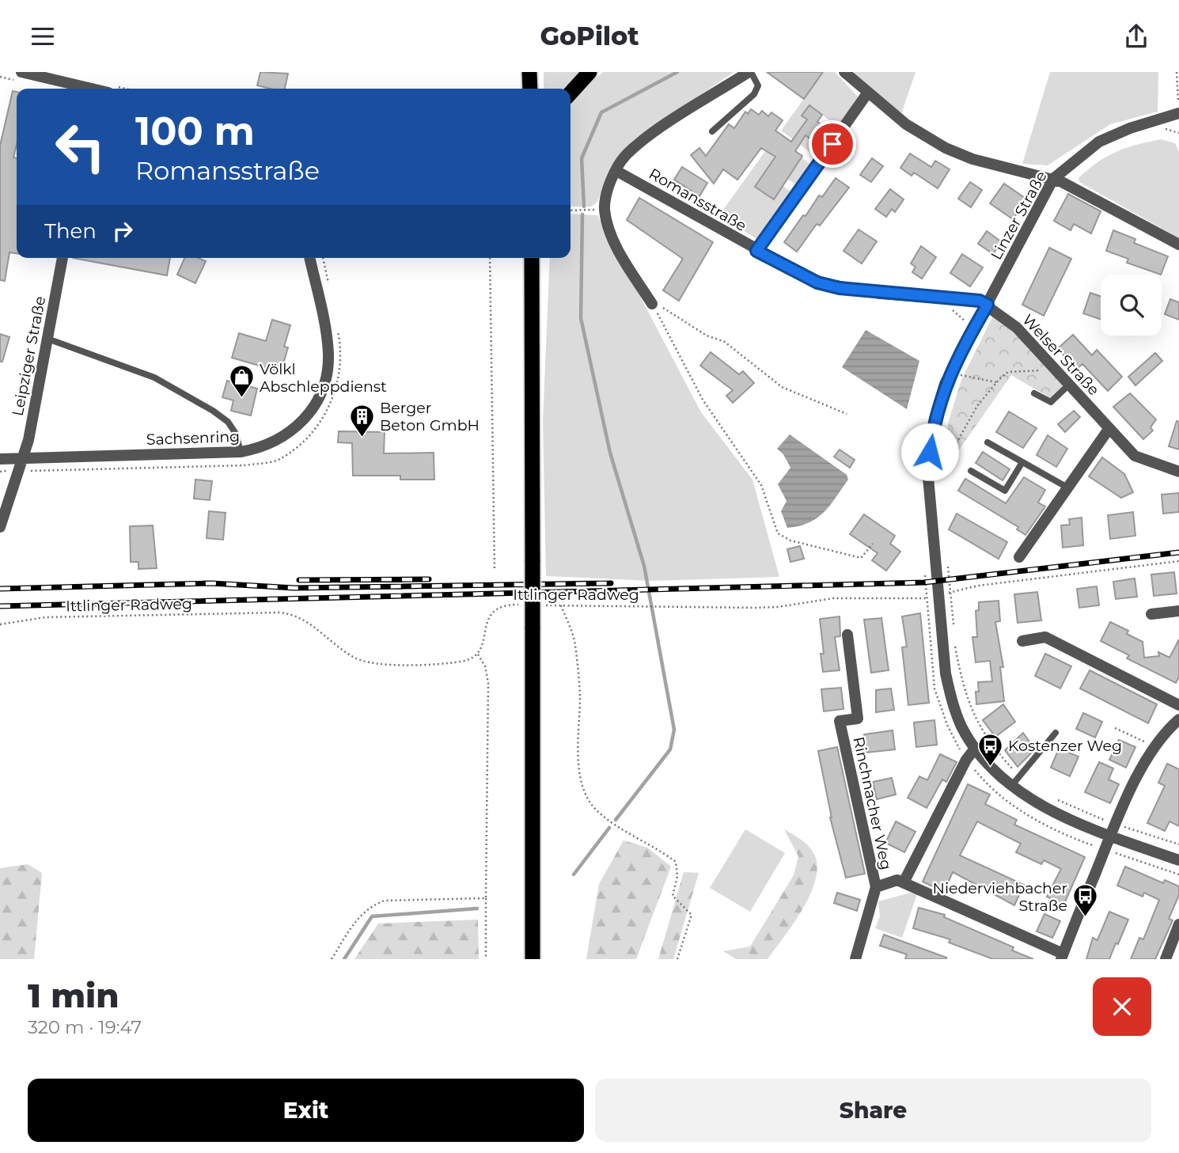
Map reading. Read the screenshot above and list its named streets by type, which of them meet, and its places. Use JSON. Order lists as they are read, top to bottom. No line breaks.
{"streets":{"street":["Romansstraße","Linzer Straße","Welser Straße","Leipziger Straße","Sachsenring","Rinchnacher Weg"],"path":["Ittlinger Radweg"]},"crossings":[["Romansstraße","Linzer Straße"],["Romansstraße","Welser Straße"],["Linzer Straße","Welser Straße"],["Linzer Straße","Ittlinger Radweg"],["Leipziger Straße","Sachsenring"]],"places":{"shop":["Völkl Abschleppdienst"],"building":["Berger Beton GmbH"],"bus stop":["Kostenzer Weg","Niederviehbacher Straße"]},"page":{"header":"GoPilot","turn":["100 m","Romansstraße"],"then":"Then","heading":["1 min","320 m · 19:47"],"buttons":["Exit","Share"]}}
